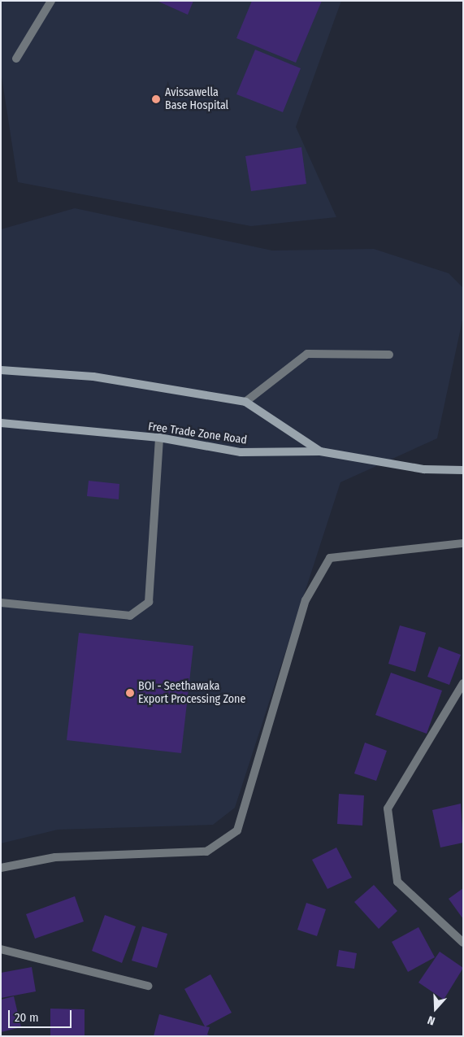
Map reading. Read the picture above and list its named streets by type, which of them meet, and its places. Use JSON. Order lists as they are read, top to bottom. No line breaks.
{"streets":{"street":["Free Trade Zone Road"]},"places":["Avissawella Base Hospital","BOI - Seethawaka Export Processing Zone"],"scale_bar":"20 m","north":"bottom"}
